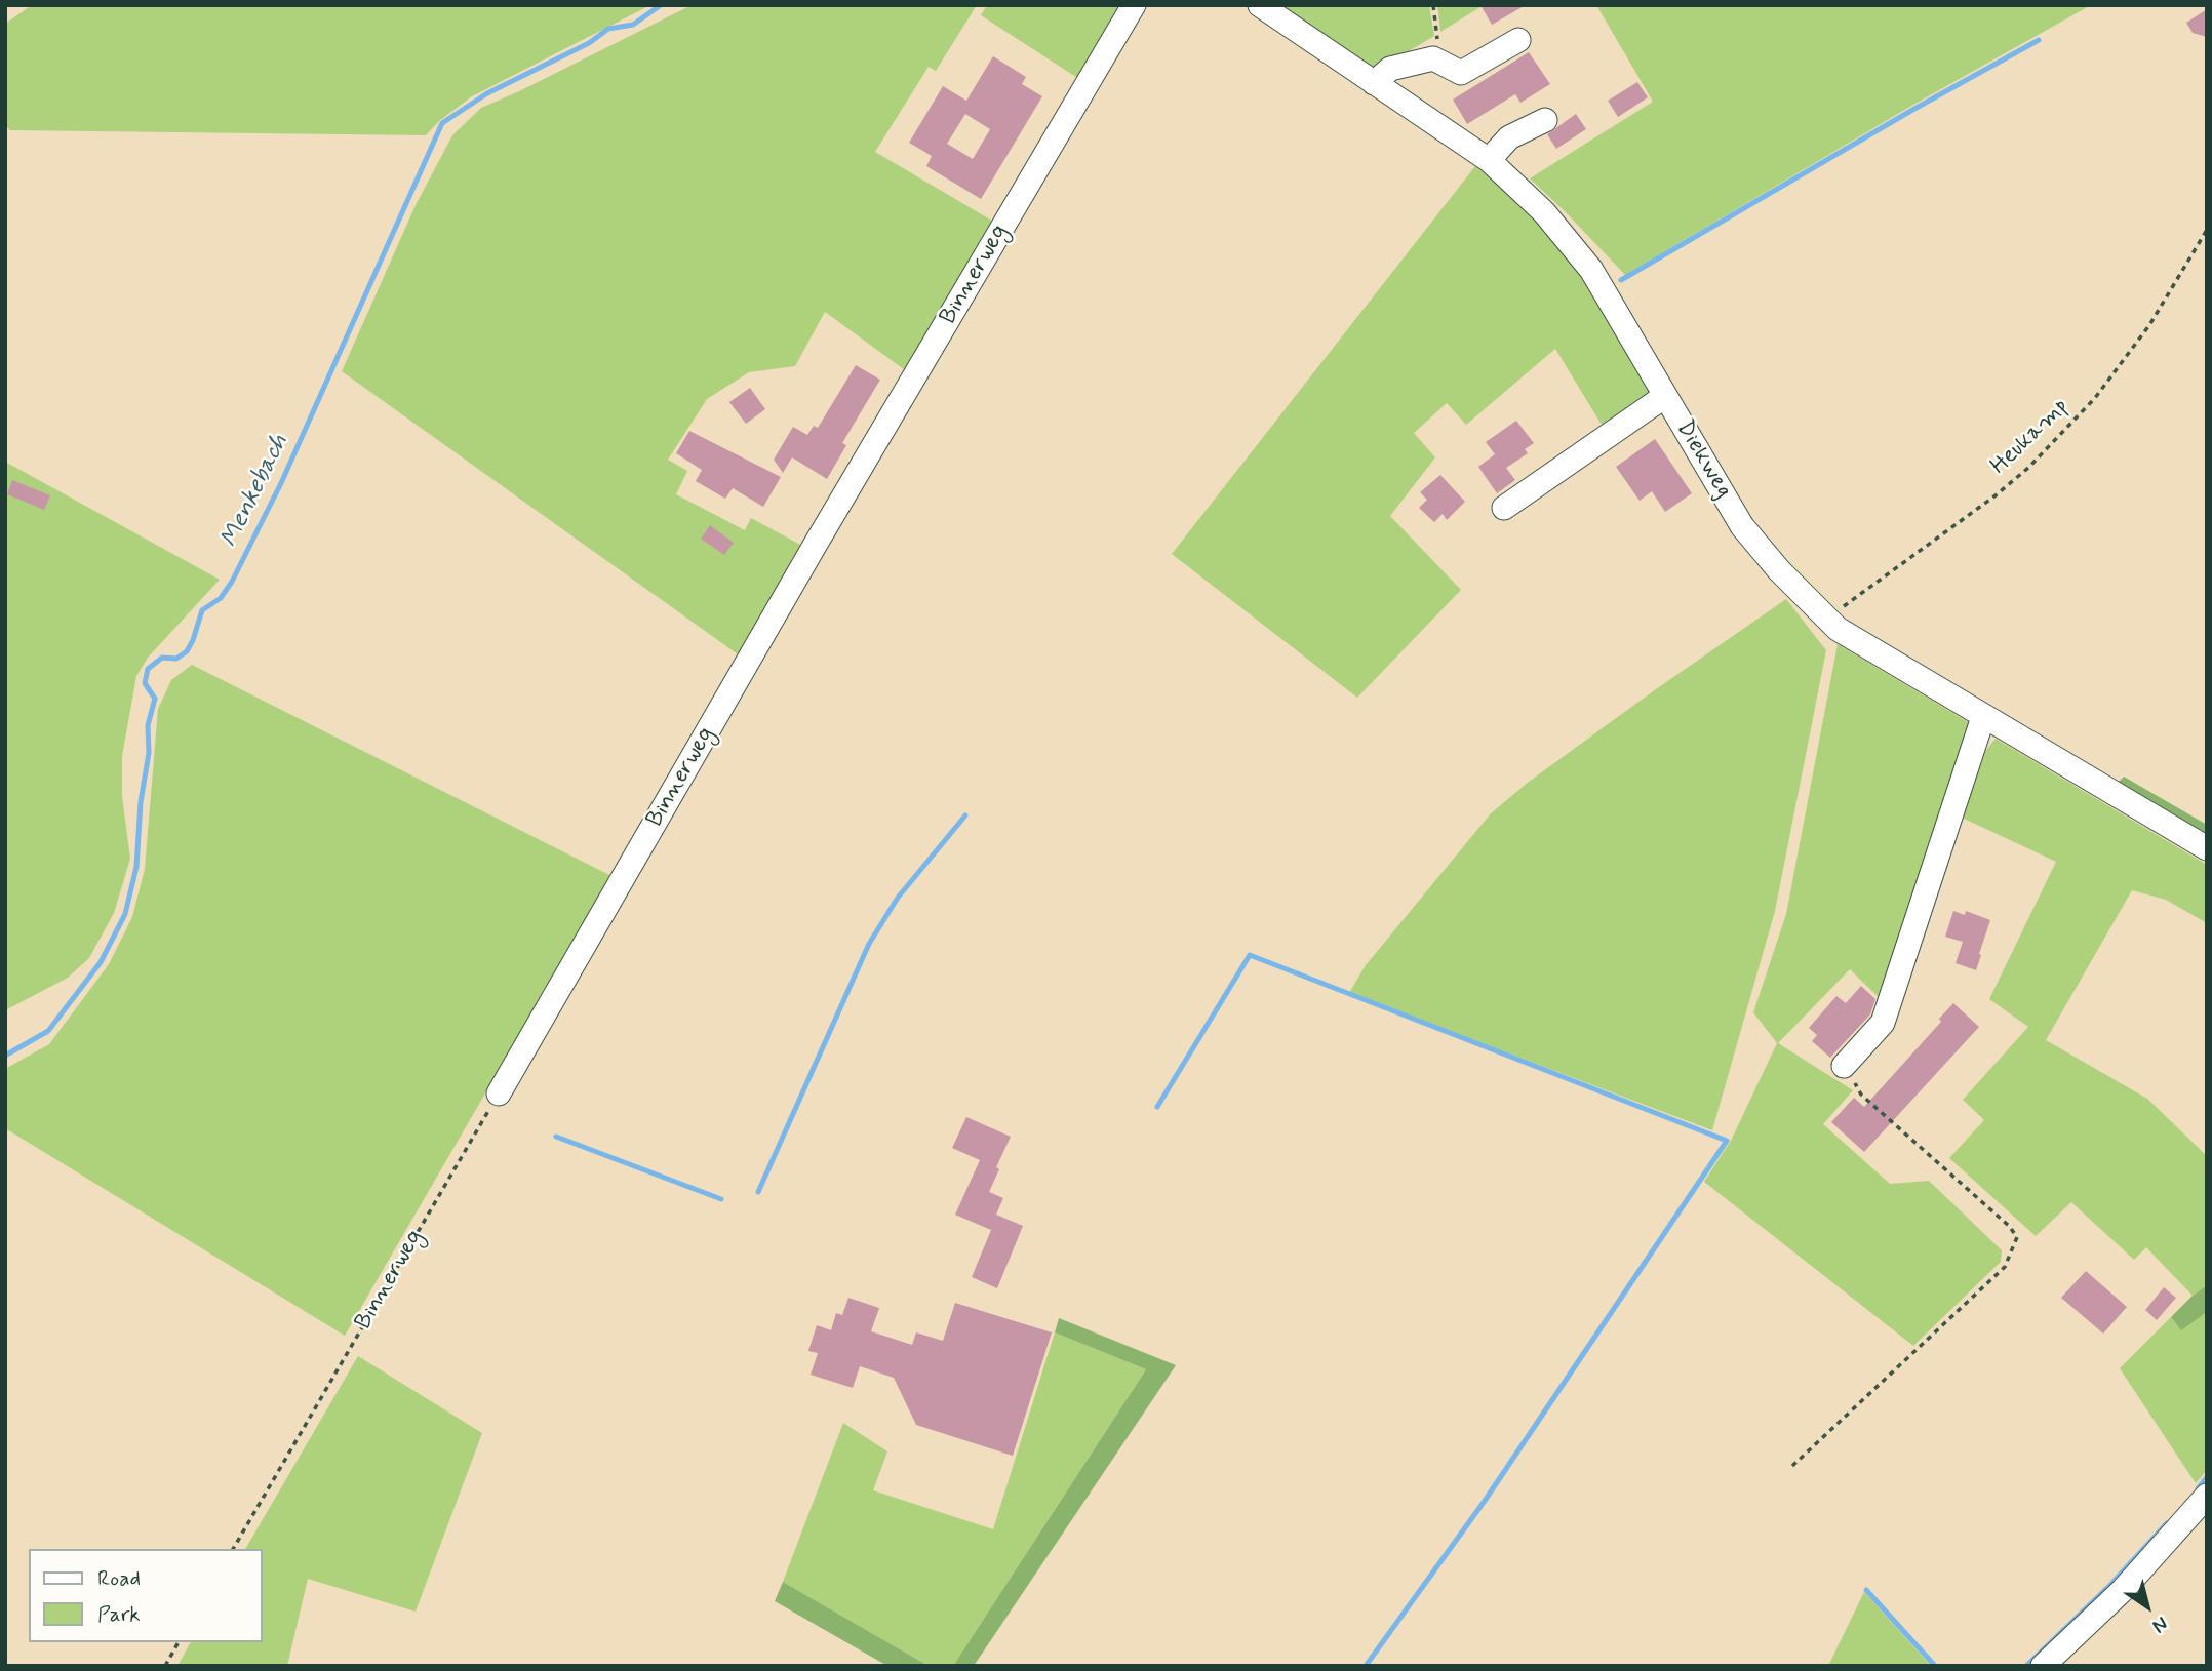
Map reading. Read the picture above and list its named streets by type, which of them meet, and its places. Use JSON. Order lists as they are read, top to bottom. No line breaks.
{"streets":{"street":["Binnerweg","Diekweg"],"path":["Heukamp"]},"crossings":[["Heukamp","Diekweg"]],"water":["Menkebach"],"legend":["Road","Park"],"north":"bottom right"}
